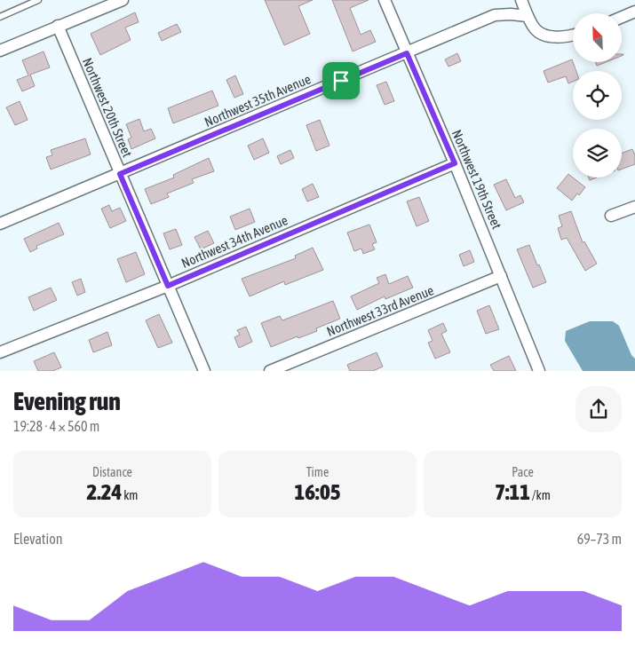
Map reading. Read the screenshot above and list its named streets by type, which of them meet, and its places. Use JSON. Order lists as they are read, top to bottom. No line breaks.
{"streets":{"street":["Northwest 35th Avenue","Northwest 20th Street","Northwest 19th Street","Northwest 34th Avenue","Northwest 33rd Avenue"]},"crossings":[["Northwest 35th Avenue","Northwest 20th Street"],["Northwest 35th Avenue","Northwest 19th Street"],["Northwest 20th Street","Northwest 34th Avenue"],["Northwest 19th Street","Northwest 34th Avenue"],["Northwest 19th Street","Northwest 33rd Avenue"]],"north":"top left","page":{"heading":["Evening run","19:28 · 4 × 560 m"],"stats":[["Distance","2.24 km"],["Time","16:05"],["Pace","7:11 /km"]],"chart":["Elevation","69–73 m"]}}
